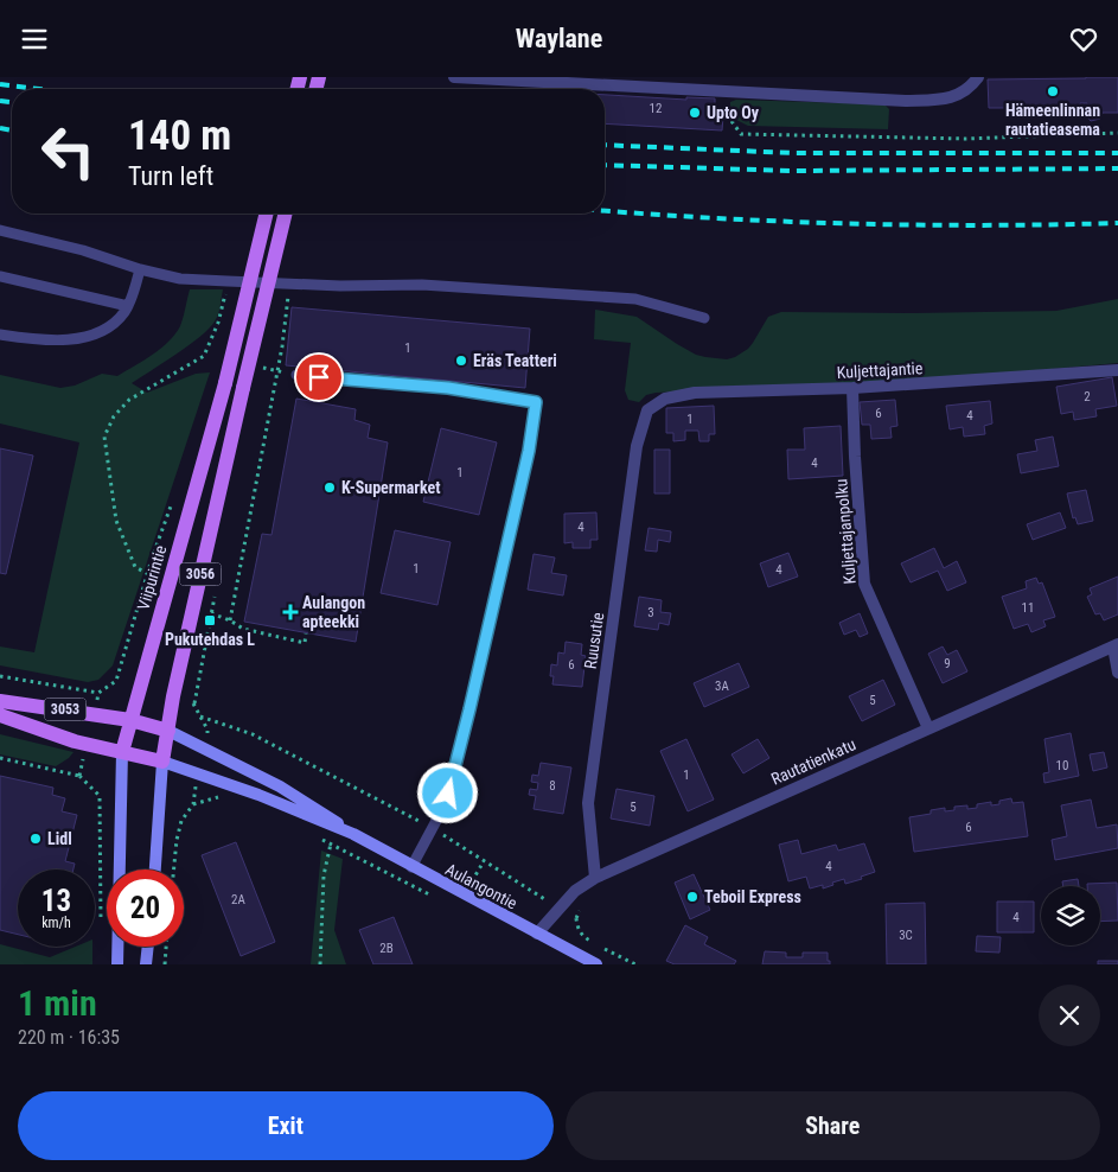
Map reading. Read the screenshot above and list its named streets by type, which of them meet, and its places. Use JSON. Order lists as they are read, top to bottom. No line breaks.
{"streets":{"main road":["3056","Viipurintie","3053","Aulangontie"],"street":["Kuljettajantie","Kuljettajanpolku","Ruusutie","Rautatienkatu"]},"crossings":[["Kuljettajantie","Kuljettajanpolku"],["Kuljettajantie","Ruusutie"],["Kuljettajanpolku","Rautatienkatu"],["3056","3053"],["3056","Aulangontie"],["Viipurintie","3053"],["Ruusutie","Rautatienkatu"],["3053","Aulangontie"],["Rautatienkatu","Aulangontie"]],"places":{"other":["Hämeenlinnan rautatieasema","Upto Oy","Eräs Teatteri","K-Supermarket","Lidl","Teboil Express"],"health":["Aulangon apteekki"],"transit":["Pukutehdas L"]},"house_numbers":["12","1","2","6","4","1","4","1","4","1","4","11","3","9","6","3A","5","10","1","8","5","6","4","2A","4","3C","2B"],"page":{"header":"Waylane","turn":["140 m","Turn left"],"speed":"13 km/h","limit":"20","heading":["1 min","220 m · 16:35"],"buttons":["Exit","Share"]}}
